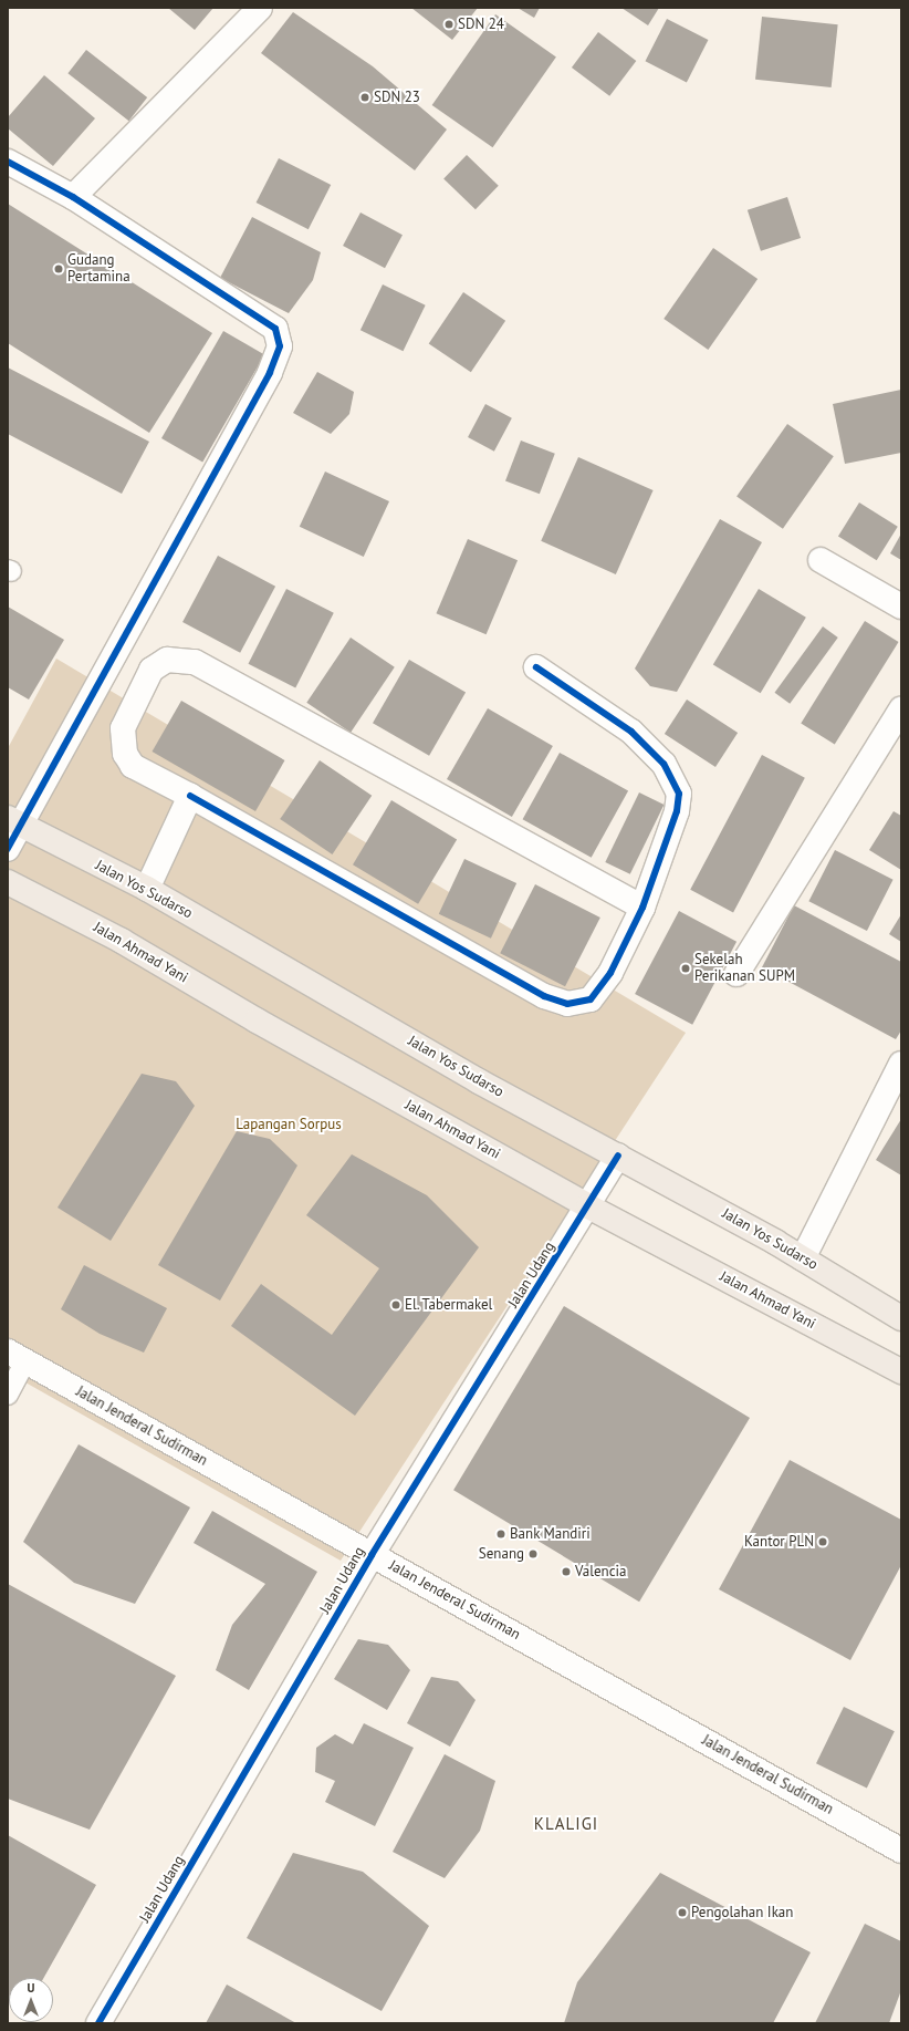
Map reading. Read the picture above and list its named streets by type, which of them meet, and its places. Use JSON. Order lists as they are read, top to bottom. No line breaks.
{"streets":{"highway":["Jalan Yos Sudarso","Jalan Ahmad Yani"],"street":["Jalan Udang","Jalan Jenderal Sudirman"]},"crossings":[["Jalan Yos Sudarso","Jalan Udang"],["Jalan Ahmad Yani","Jalan Udang"],["Jalan Udang","Jalan Jenderal Sudirman"]],"districts":["KLALIGI"],"parks":["Lapangan Sorpus"],"places":["SDN 24","SDN 23","Gudang Pertamina","Sekelah Perikanan SUPM","El. Tabermakel","Bank Mandiri","Kantor PLN","Senang","Valencia","Pengolahan Ikan"],"north":"top"}
